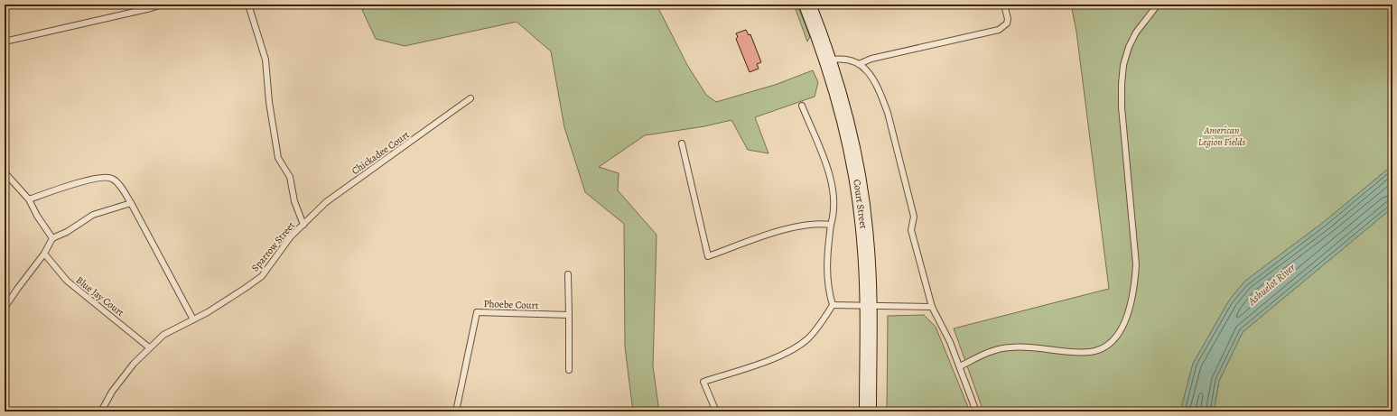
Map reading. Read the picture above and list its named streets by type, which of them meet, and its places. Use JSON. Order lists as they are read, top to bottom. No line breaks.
{"streets":{"main road":["Court Street"],"lane":["Chickadee Court","Sparrow Street","Blue Jay Court","Phoebe Court"]},"crossings":[["Chickadee Court","Sparrow Street"],["Sparrow Street","Blue Jay Court"]],"water":["Ashuelot River"],"parks":["American Legion Fields"]}
